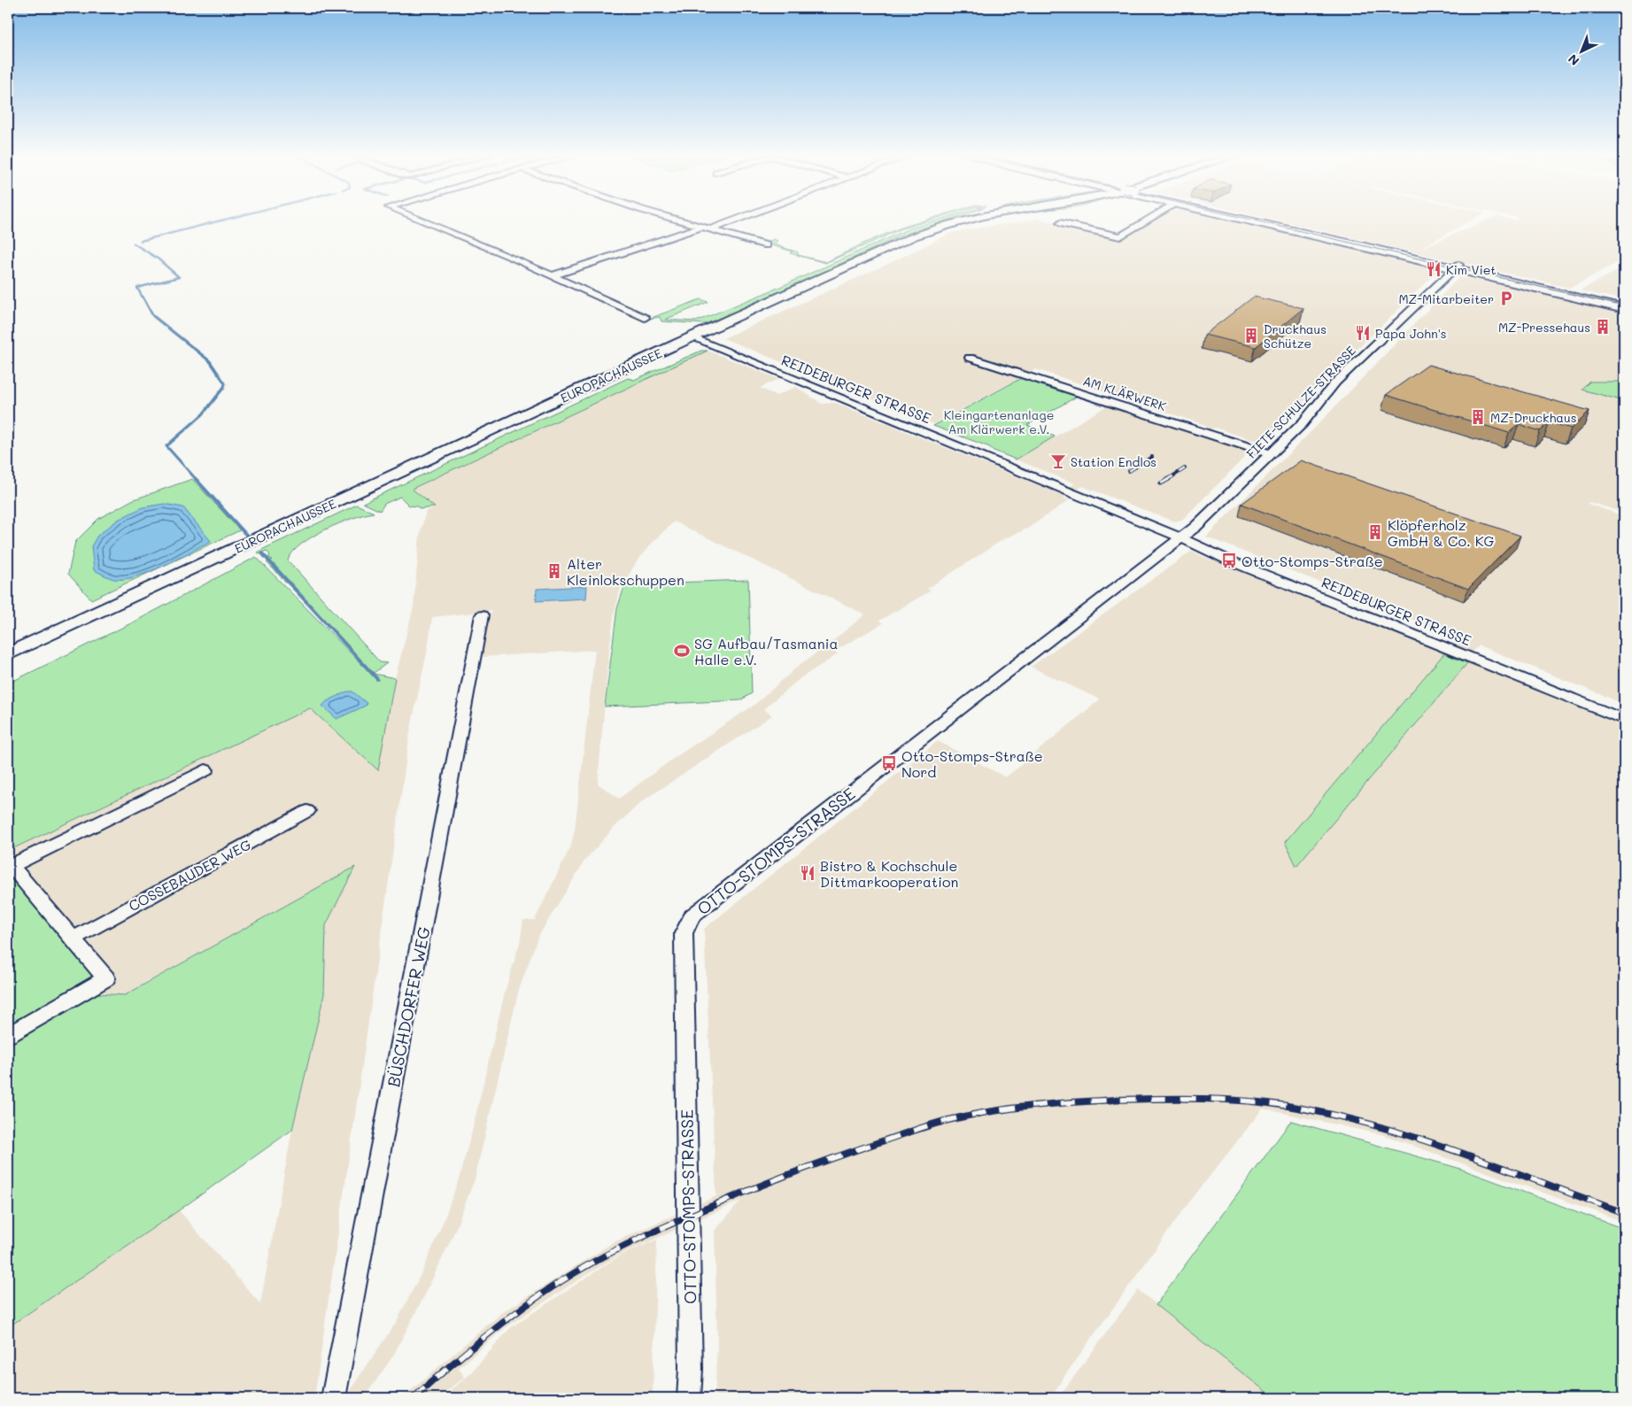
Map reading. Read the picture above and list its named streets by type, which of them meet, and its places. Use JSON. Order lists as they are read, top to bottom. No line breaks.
{"streets":{"main road":["EUROPACHAUSSEE"],"street":["REIDEBURGER STRASSE","AM KLÄRWERK","FIETE-SCHULZE-STRASSE","OTTO-STOMPS-STRASSE","COSSEBAUDER WEG","BÜSCHDORFER WEG"]},"crossings":[["EUROPACHAUSSEE","REIDEBURGER STRASSE"],["REIDEBURGER STRASSE","FIETE-SCHULZE-STRASSE"],["REIDEBURGER STRASSE","OTTO-STOMPS-STRASSE"],["AM KLÄRWERK","FIETE-SCHULZE-STRASSE"],["FIETE-SCHULZE-STRASSE","OTTO-STOMPS-STRASSE"]],"parks":["Kleingartenanlage Am Klärwerk e.V."],"places":{"restaurant":["Kim Viet","Papa John's","Bistro & Kochschule Dittmarkooperation"],"parking":["MZ-Mitarbeiter"],"building":["MZ-Pressehaus","Druckhaus Schütze","MZ-Druckhaus","Klöpferholz GmbH & Co. KG","Alter Kleinlokschuppen"],"bar":["Station Endlos"],"bus stop":["Otto-Stomps-Straße","Otto-Stomps-Straße Nord"],"sports":["SG Aufbau/Tasmania Halle e.V."]},"north":"bottom left"}
